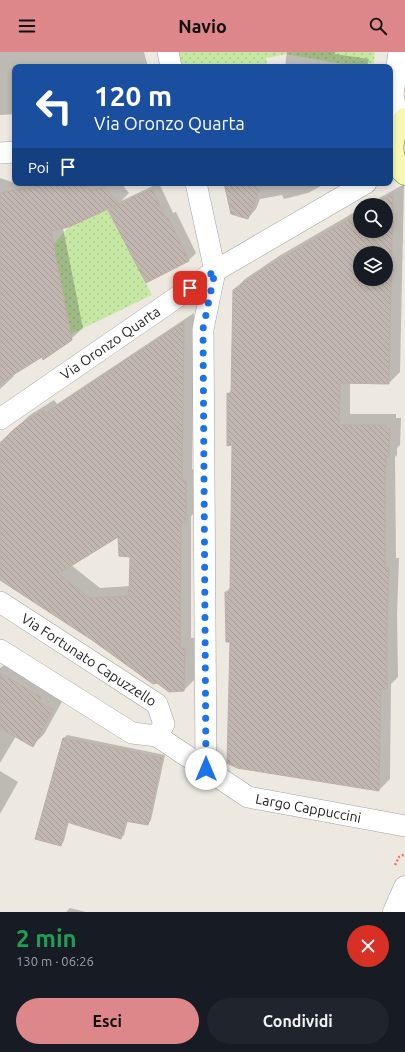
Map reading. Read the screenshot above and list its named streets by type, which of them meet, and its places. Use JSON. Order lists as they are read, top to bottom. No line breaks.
{"streets":{"street":["Via Oronzo Quarta","Via Fortunato Capuzzello","Largo Cappuccini"]},"crossings":[["Via Fortunato Capuzzello","Largo Cappuccini"]],"page":{"header":"Navio","turn":["120 m","Via Oronzo Quarta"],"then":"Poi","heading":["2 min","130 m · 06:26"],"buttons":["Esci","Condividi"]}}
